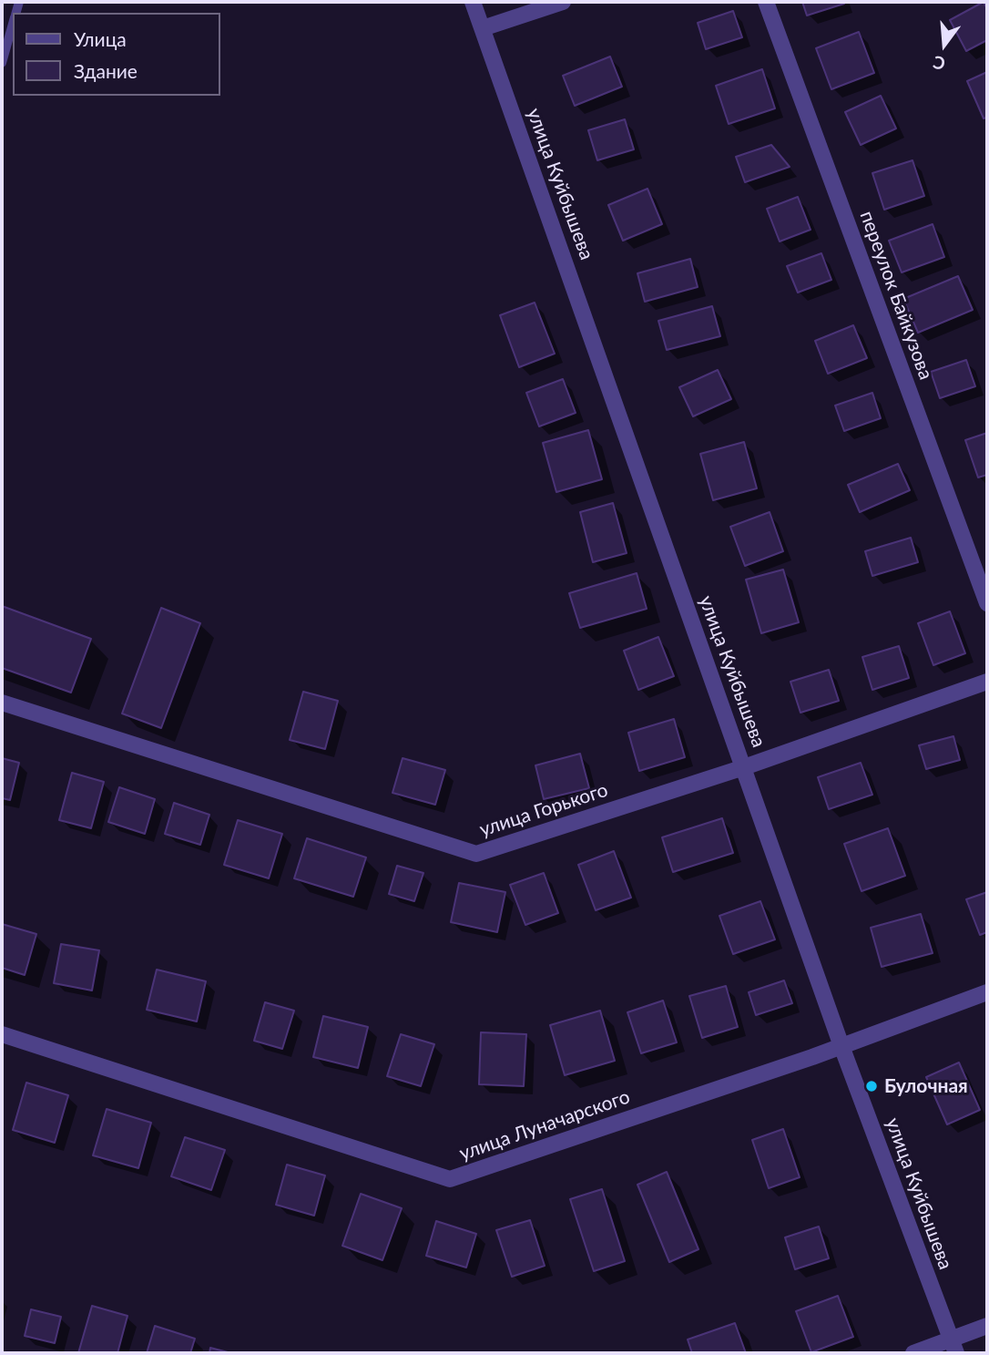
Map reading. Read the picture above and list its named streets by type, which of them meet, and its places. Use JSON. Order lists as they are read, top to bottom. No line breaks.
{"streets":{"street":["улица Куйбышева","переулок Байкузова","улица Горького","улица Луначарского"]},"crossings":[["улица Куйбышева","улица Горького"],["улица Куйбышева","улица Луначарского"]],"places":["Булочная"],"legend":["Улица","Здание"],"north":"bottom"}
